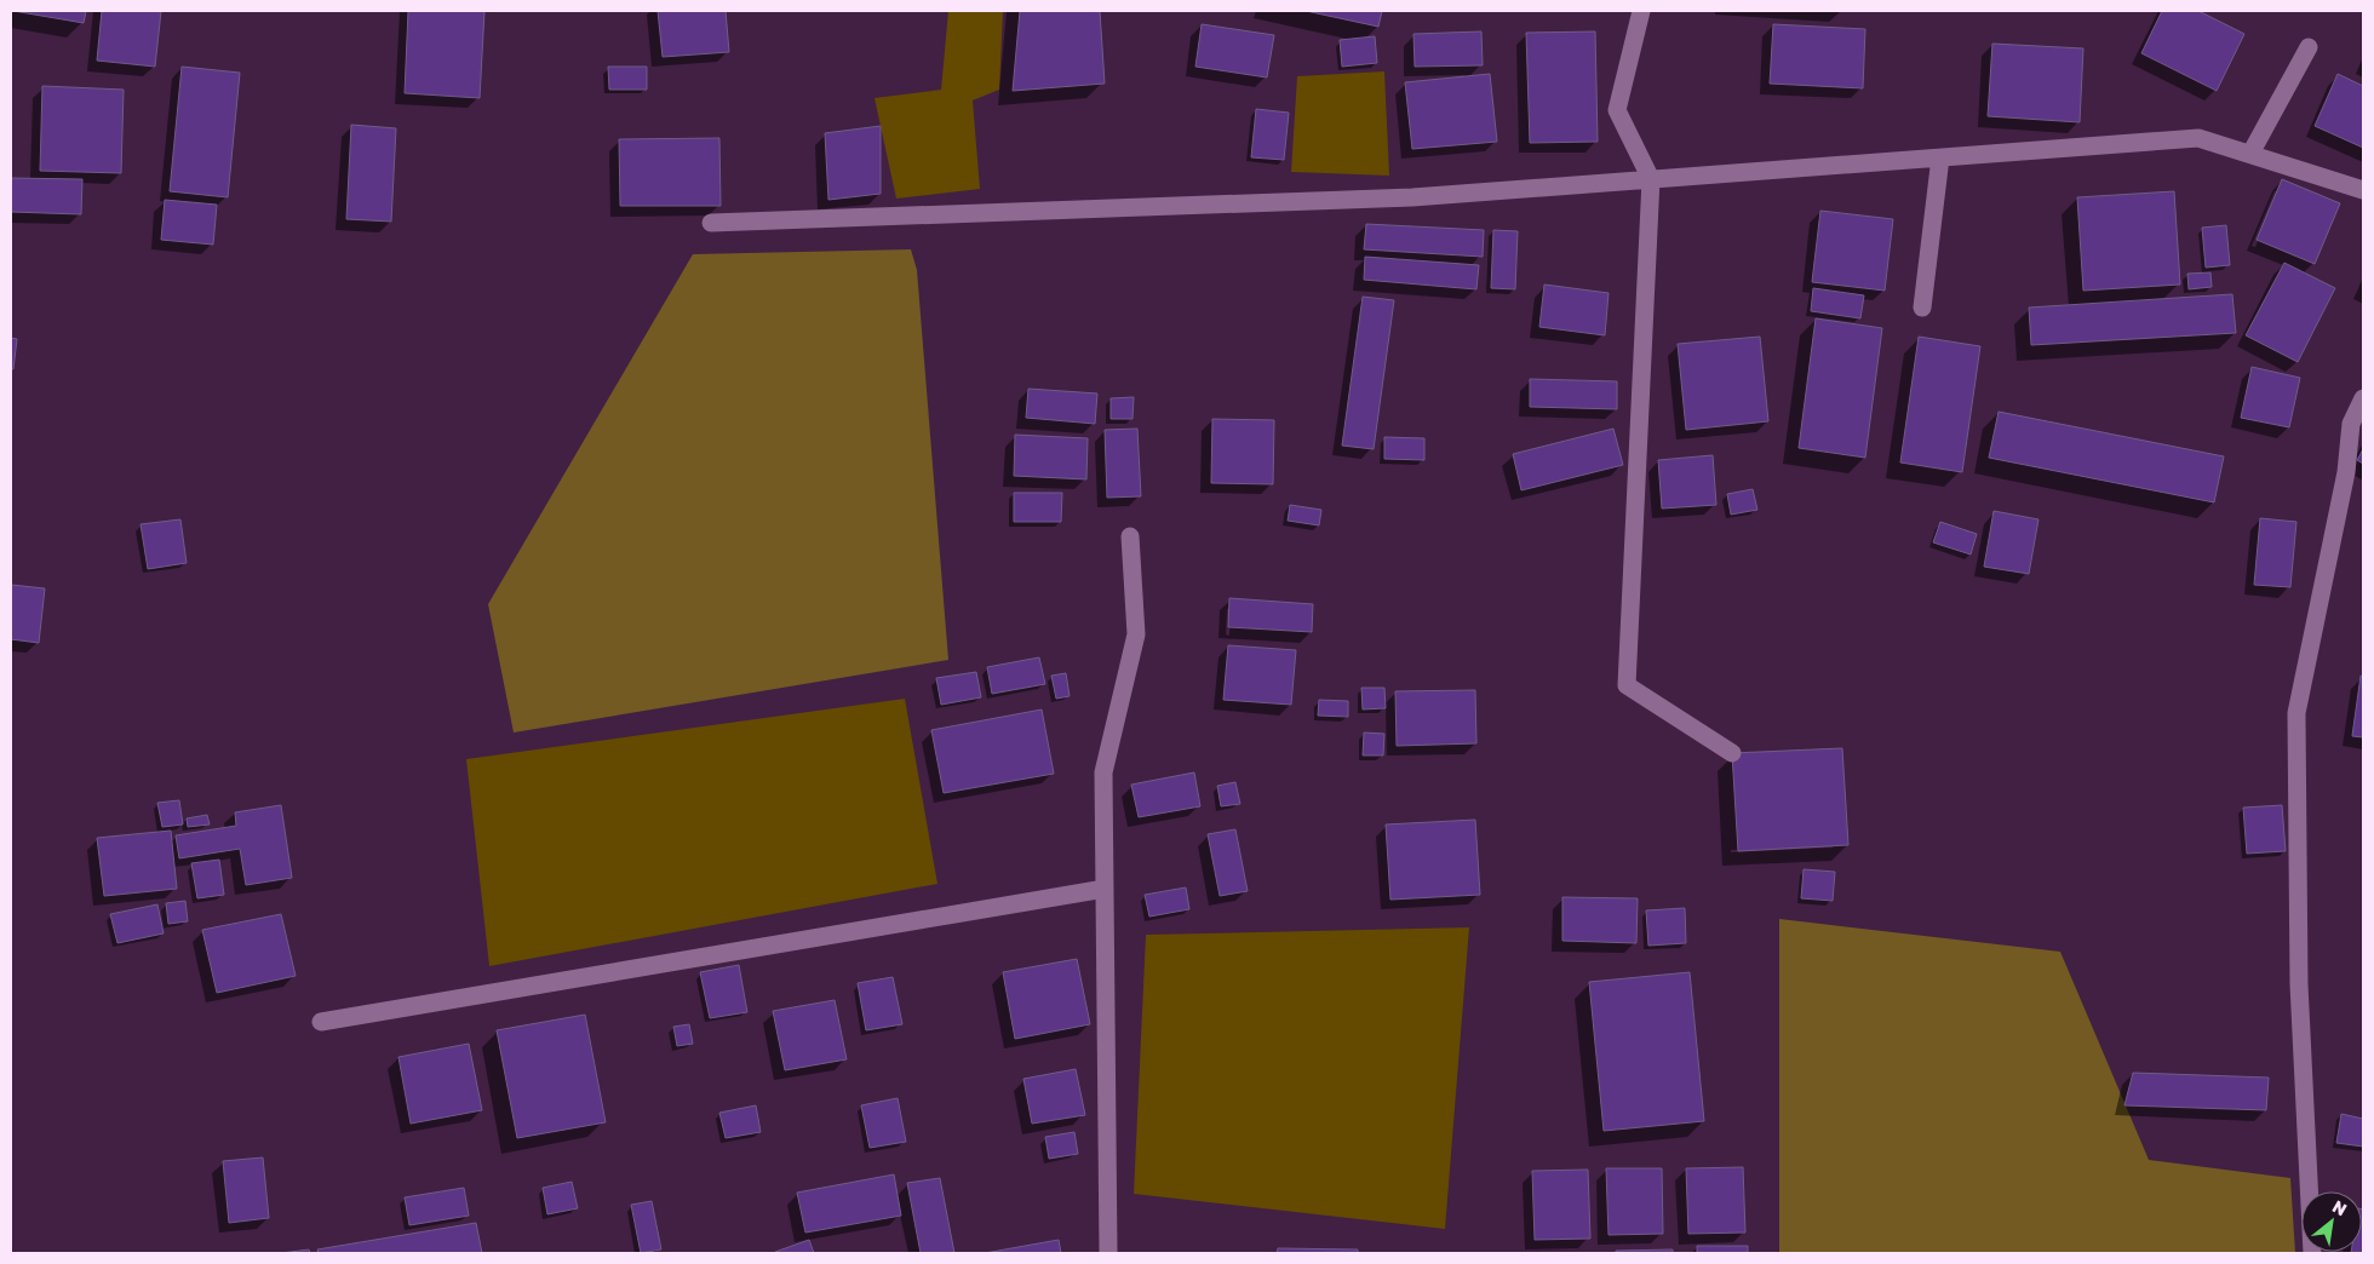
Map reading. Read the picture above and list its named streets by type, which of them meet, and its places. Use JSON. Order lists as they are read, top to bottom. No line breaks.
{"north":"top right"}
